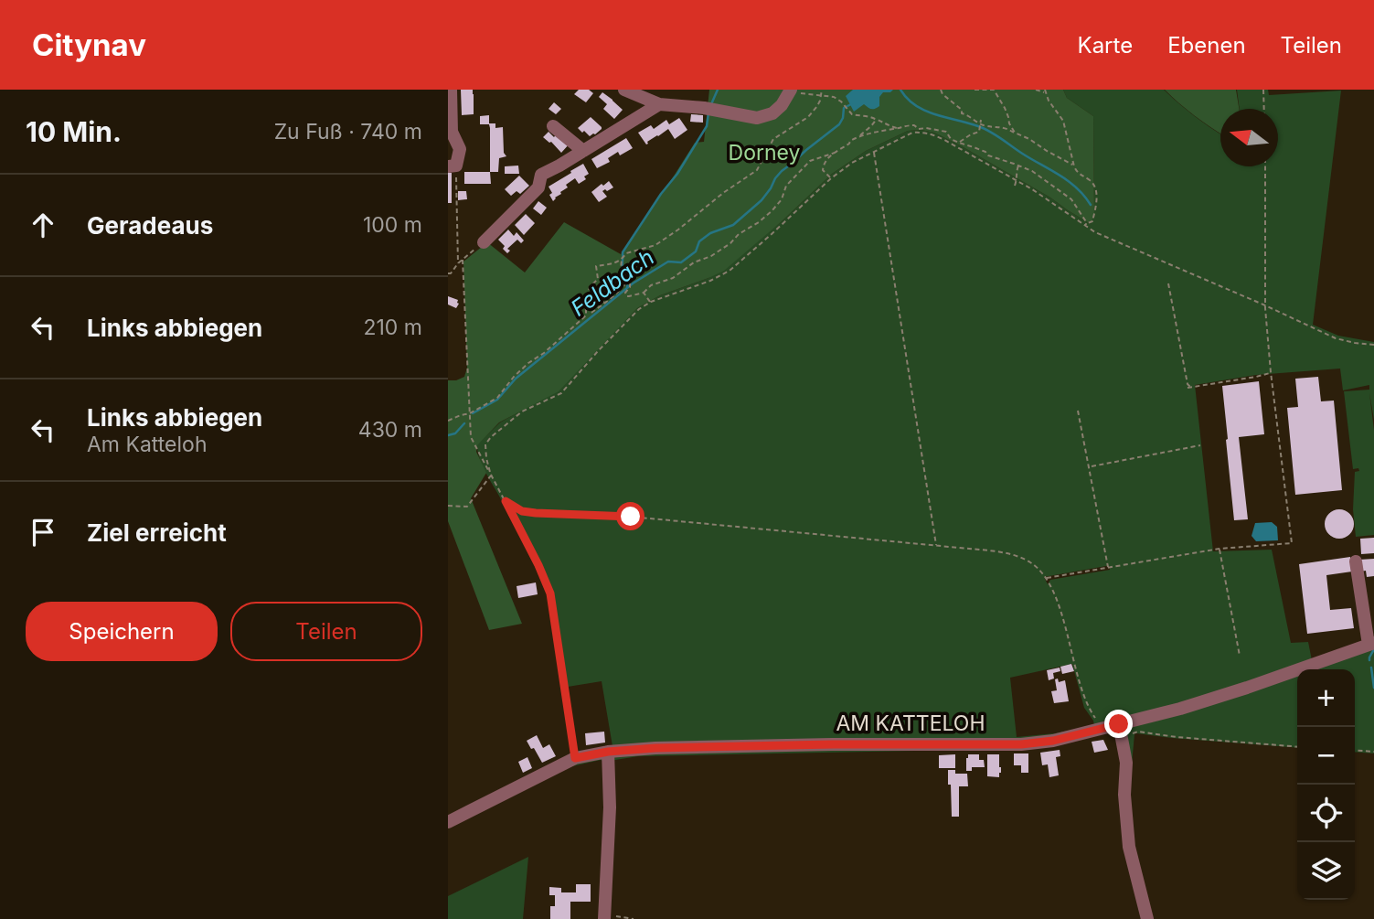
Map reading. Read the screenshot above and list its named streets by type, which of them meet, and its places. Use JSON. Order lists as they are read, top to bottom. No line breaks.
{"streets":{"street":["AM KATTELOH"]},"water":["Feldbach"],"parks":["Dorney"],"north":"left","page":{"header":"Citynav","nav":["Karte","Ebenen","Teilen"],"heading":["10 Min.","Zu Fuß · 740 m"],"list":[["Geradeaus","100 m"],["Links abbiegen","210 m"],["Links abbiegen","Am Katteloh","430 m"],"Ziel erreicht"],"buttons":["Speichern","Teilen"],"map_buttons":["+","−"]}}
